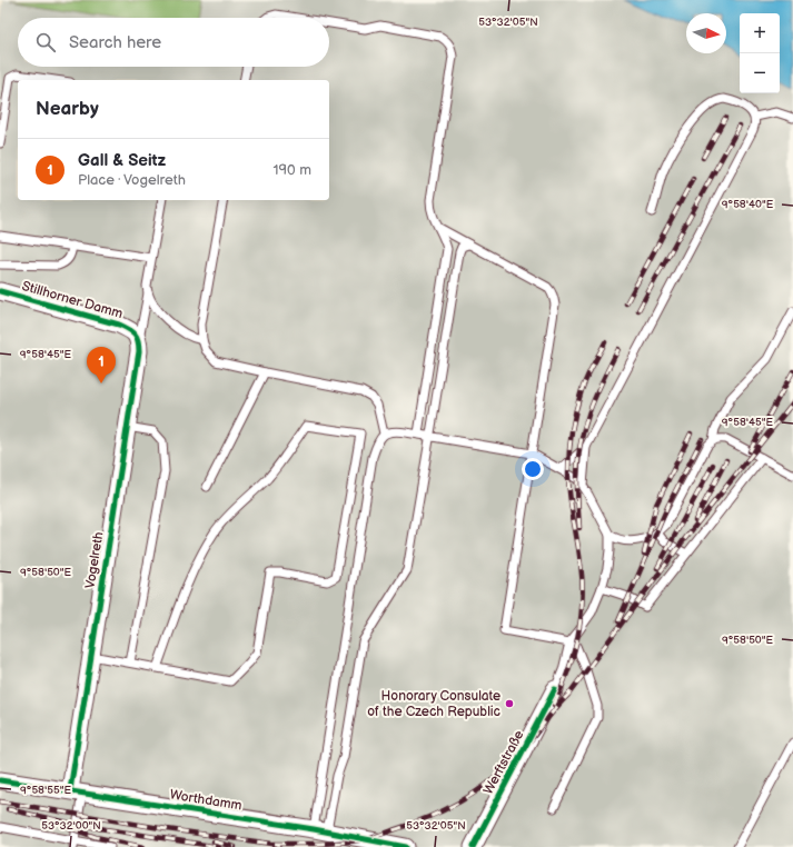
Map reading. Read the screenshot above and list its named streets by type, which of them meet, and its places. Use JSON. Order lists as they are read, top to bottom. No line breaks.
{"streets":{"street":["Stillhorner Damm","Vogelreth","Werftstraße","Worthdamm"]},"crossings":[["Stillhorner Damm","Vogelreth"],["Vogelreth","Worthdamm"]],"places":["Honorary Consulate of the Czech Republic"],"north":"right","page":{"map_buttons":["+","−"],"search":"Search here","heading":"Nearby","list":[{"mark":"1","name":"Gall & Seitz","note":"Place · Vogelreth","value":"190 m"}],"pins":"1"},"coordinates":["53°32'05\"N","9°58'40\"E","9°58'45\"E","9°58'50\"E","9°58'55\"E","53°32'00\"N"]}
